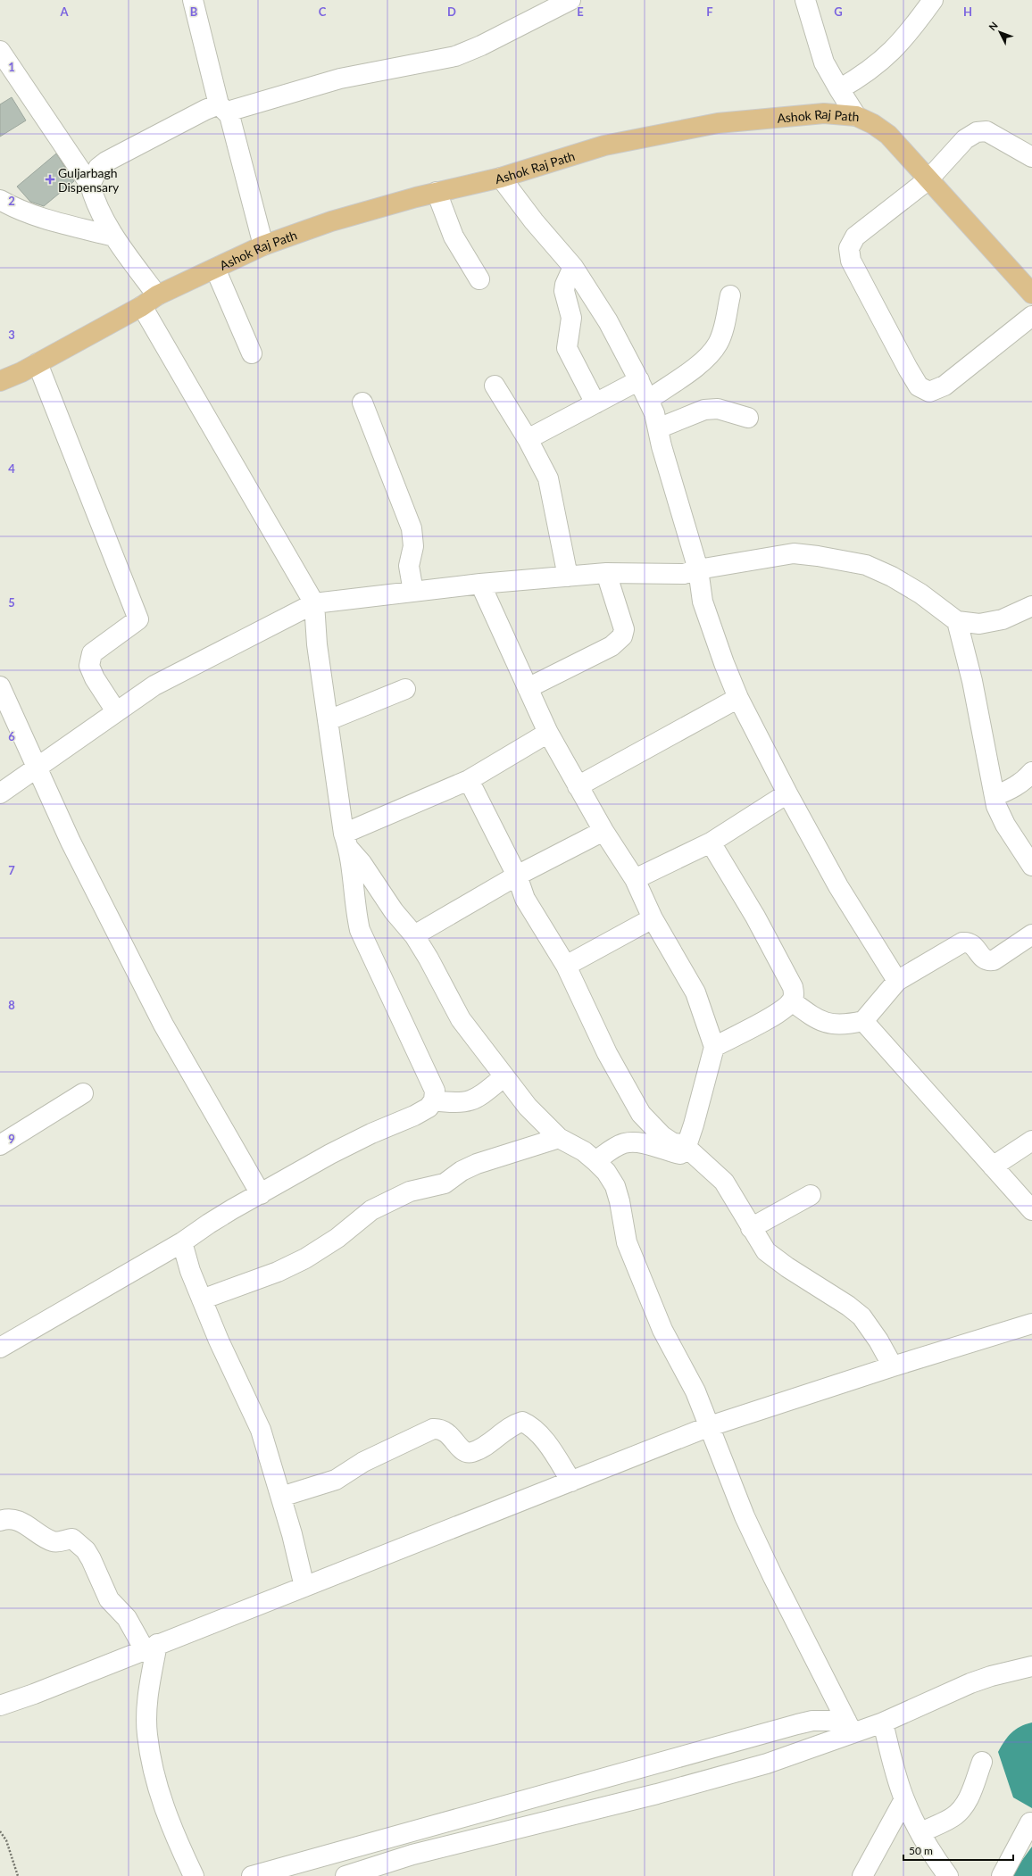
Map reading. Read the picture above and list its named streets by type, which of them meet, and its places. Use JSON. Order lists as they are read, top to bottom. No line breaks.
{"streets":{"main road":["Ashok Raj Path"]},"places":{"health":["Guljarbagh Dispensary"]},"scale_bar":"50 m","north":"top left","grid":{"columns":["A","B","C","D","E","F","G","H"],"rows":["1","2","3","4","5","6","7","8","9"]}}
